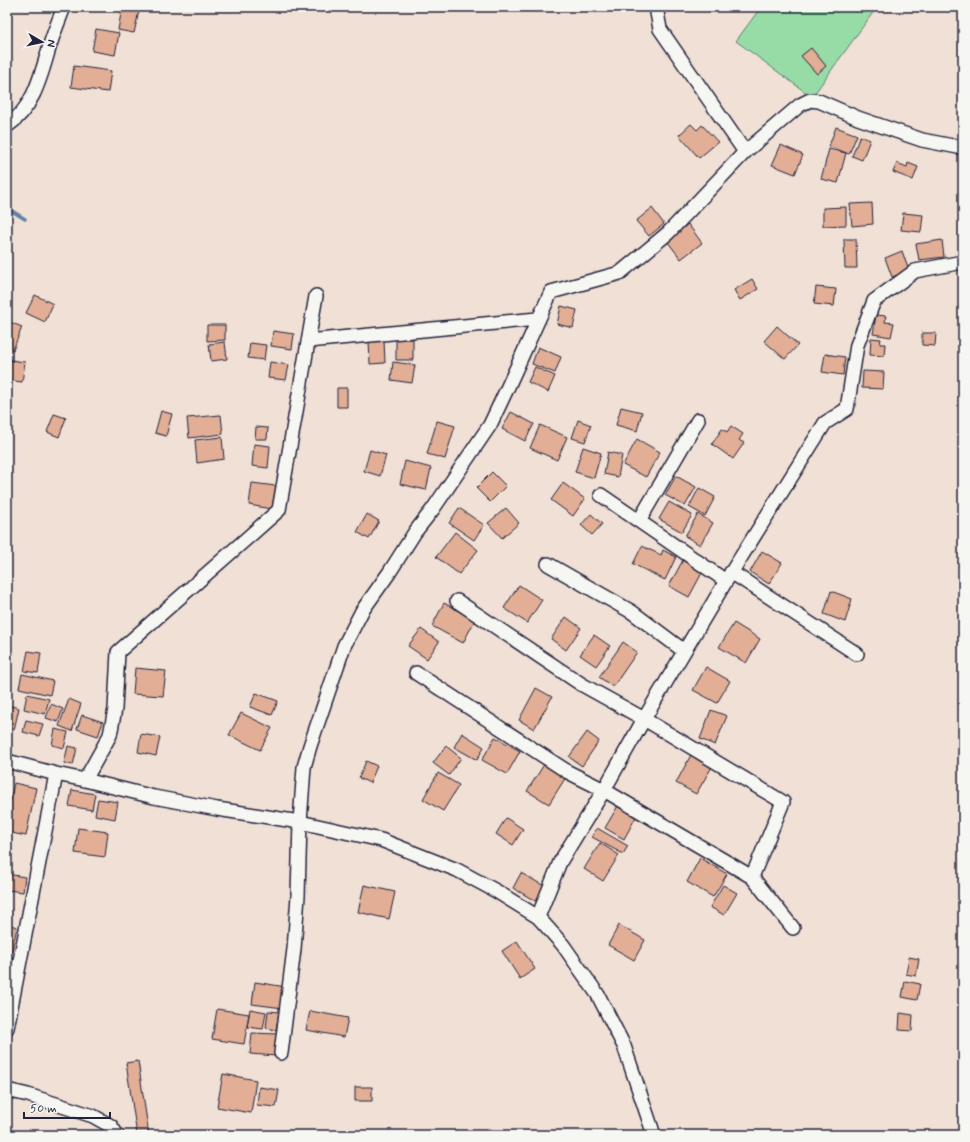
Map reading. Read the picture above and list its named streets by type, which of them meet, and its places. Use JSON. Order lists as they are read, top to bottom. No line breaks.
{"scale_bar":"50 m","north":"right"}
